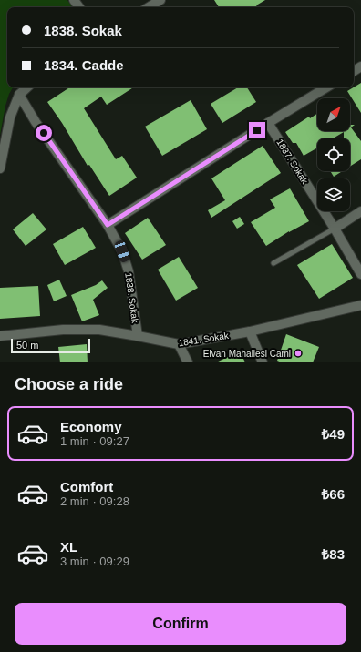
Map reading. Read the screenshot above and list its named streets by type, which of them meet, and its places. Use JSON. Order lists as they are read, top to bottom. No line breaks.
{"streets":{"street":["1837. Sokak","1838. Sokak","1841. Sokak"]},"crossings":[["1838. Sokak","1841. Sokak"]],"places":["Elvan Mahallesi Cami"],"scale_bar":"50 m","north":"top right","page":{"banner":["1838. Sokak","1834. Cadde"],"scale":"50 m","heading":"Choose a ride","list":[{"name":"Economy","note":"1 min · 09:27","value":"₺49"},{"name":"Comfort","note":"2 min · 09:28","value":"₺66"},{"name":"XL","note":"3 min · 09:29","value":"₺83"}],"buttons":"Confirm"}}
